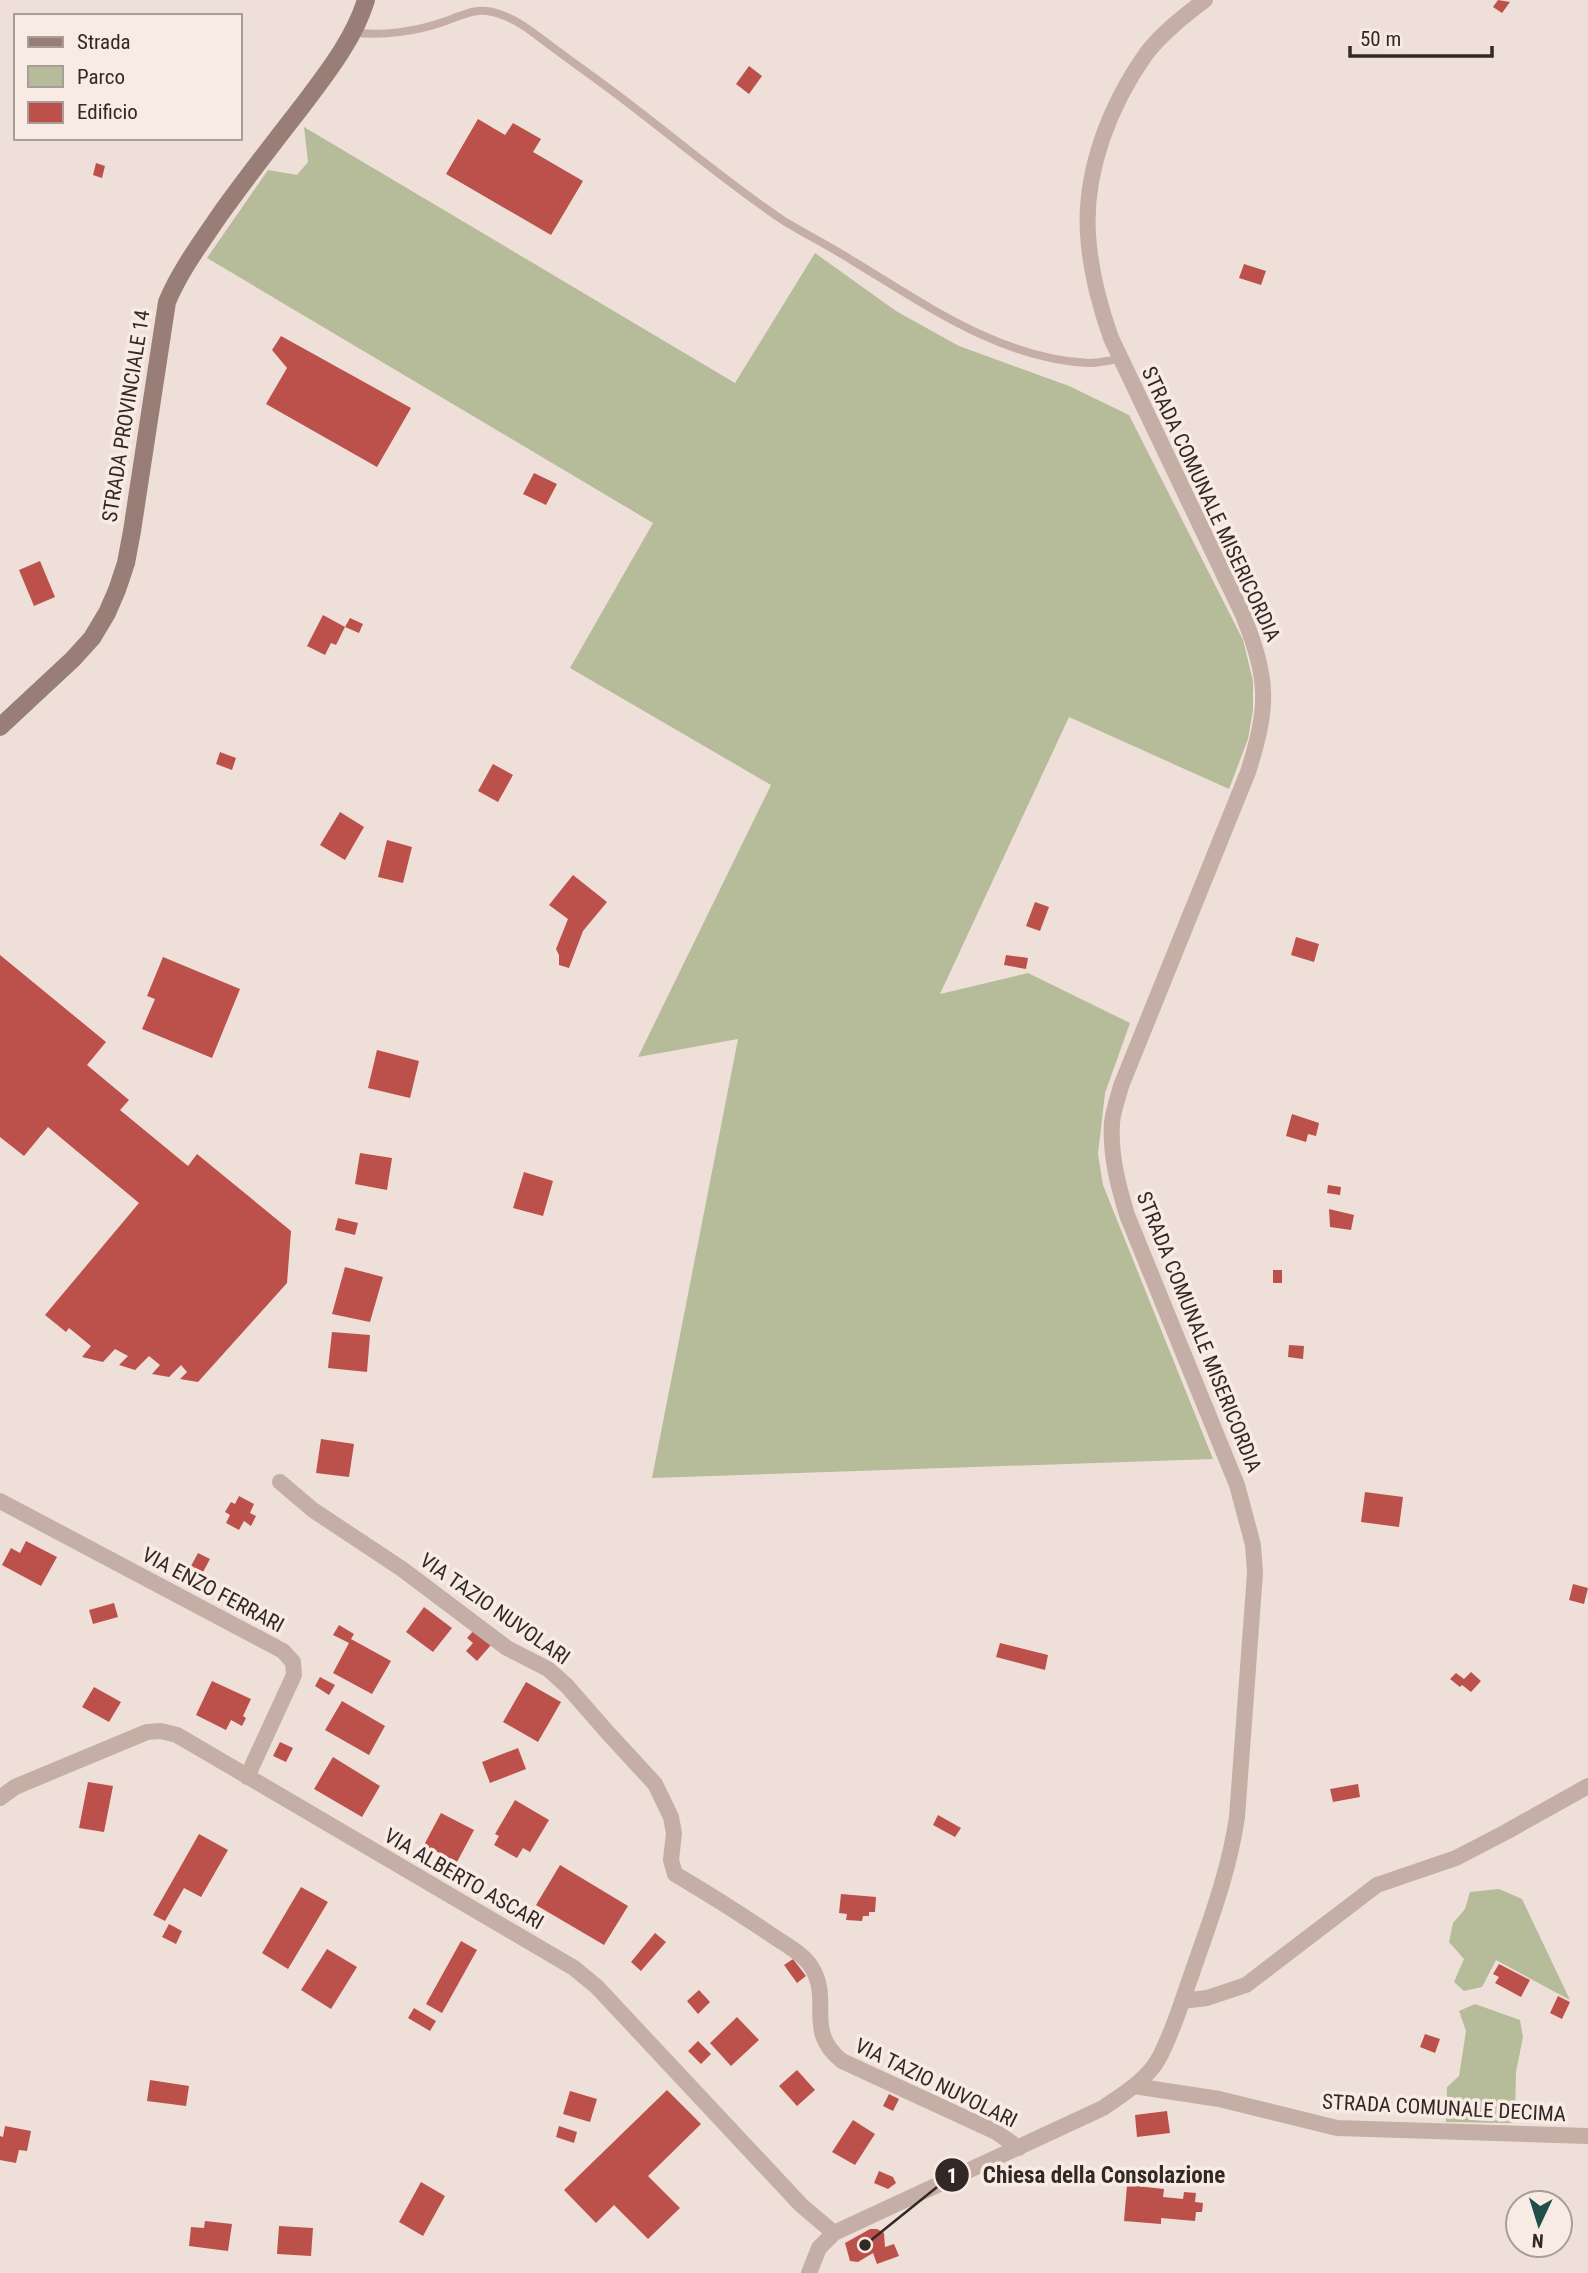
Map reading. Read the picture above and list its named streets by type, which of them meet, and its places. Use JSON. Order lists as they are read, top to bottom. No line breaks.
{"streets":{"main road":["STRADA PROVINCIALE 14"],"street":["STRADA COMUNALE MISERICORDIA","VIA ENZO FERRARI","VIA TAZIO NUVOLARI","VIA ALBERTO ASCARI","STRADA COMUNALE DECIMA"]},"crossings":[["STRADA COMUNALE MISERICORDIA","VIA TAZIO NUVOLARI"],["STRADA COMUNALE MISERICORDIA","VIA ALBERTO ASCARI"],["STRADA COMUNALE MISERICORDIA","STRADA COMUNALE DECIMA"],["VIA ENZO FERRARI","VIA ALBERTO ASCARI"]],"places":["Chiesa della Consolazione"],"legend":["Strada","Parco","Edificio"],"scale_bar":"50 m","north":"bottom"}
